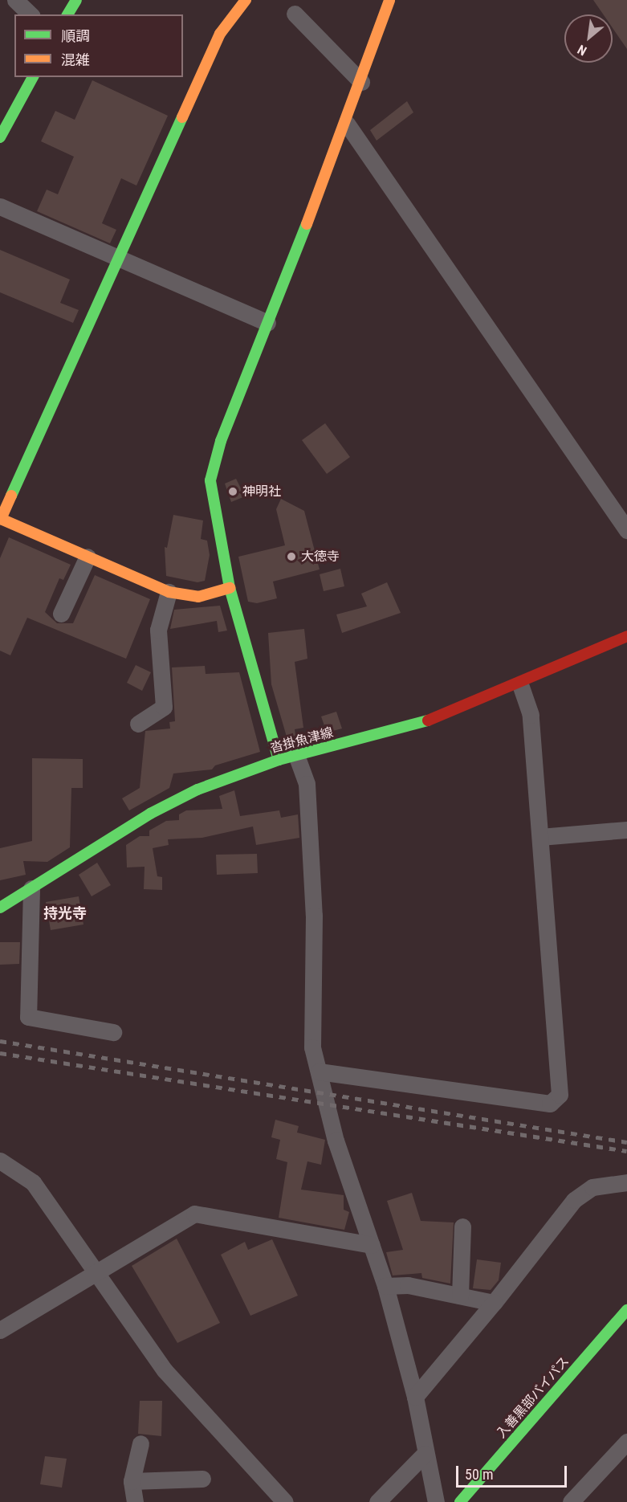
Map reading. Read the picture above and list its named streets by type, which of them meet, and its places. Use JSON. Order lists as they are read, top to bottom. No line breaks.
{"streets":{"main road":["沓掛魚津線","入善黒部バイパス"]},"districts":["持光寺"],"places":["神明社","大徳寺"],"legend":["順調","混雑"],"scale_bar":"50 m","north":"bottom left"}
